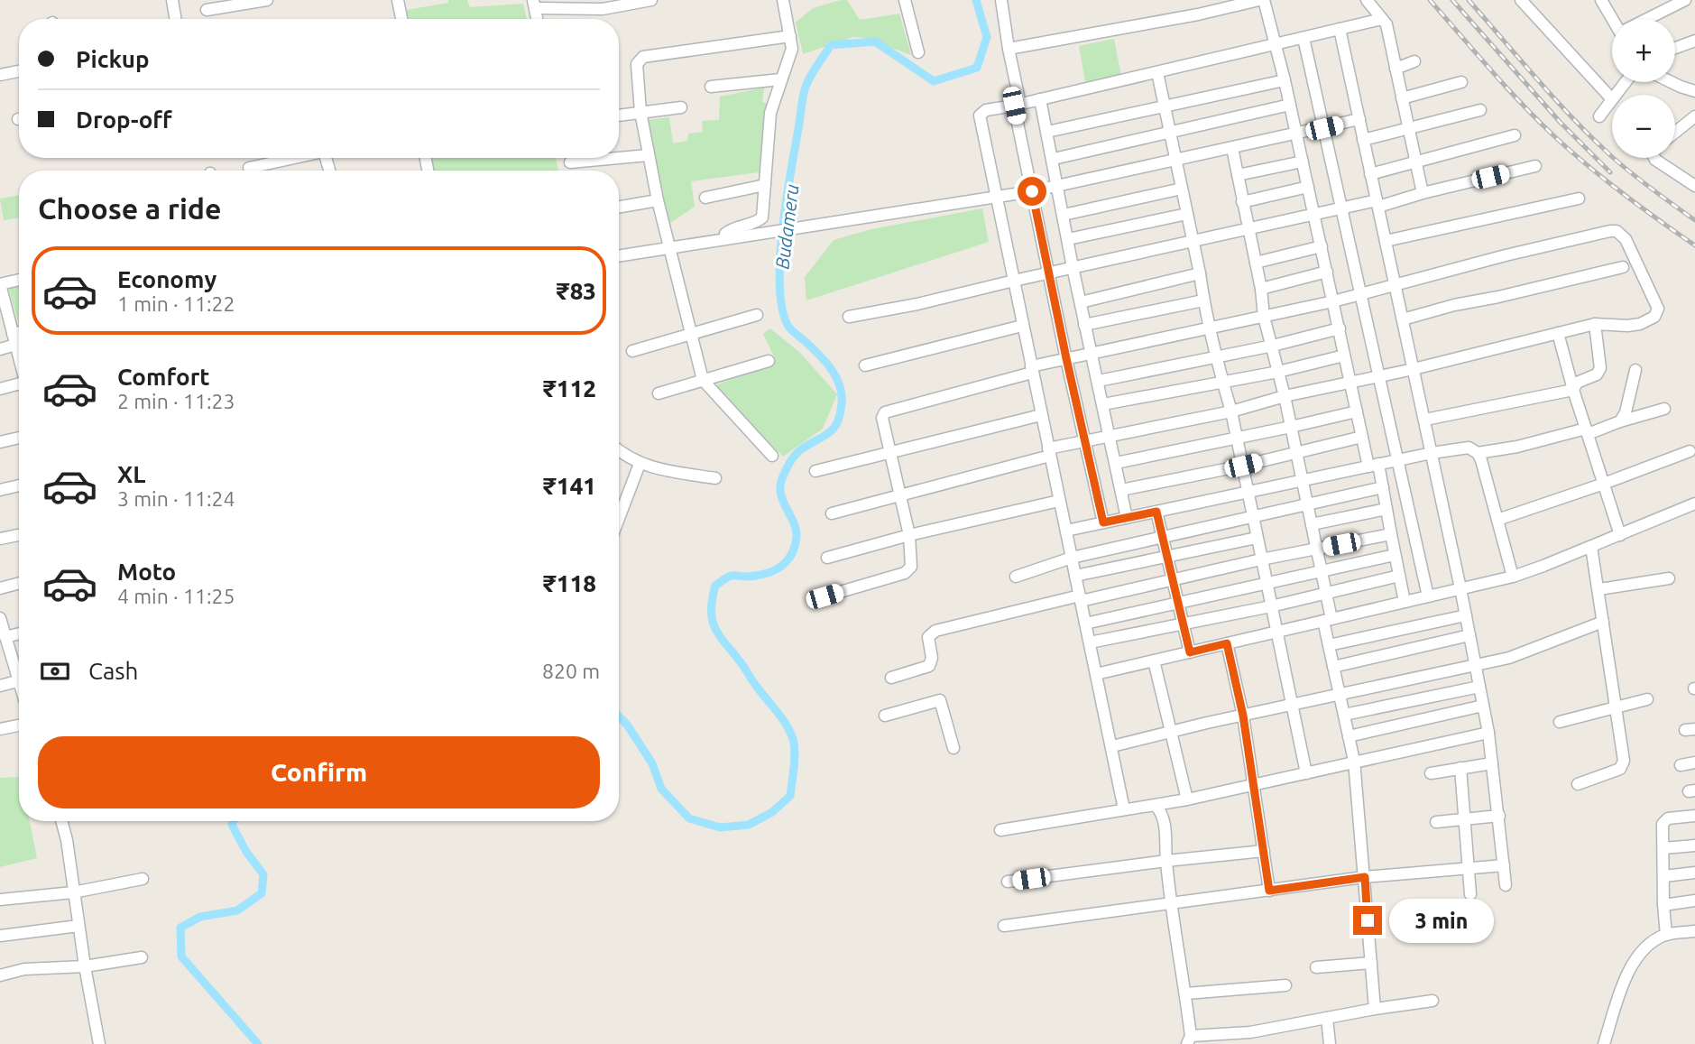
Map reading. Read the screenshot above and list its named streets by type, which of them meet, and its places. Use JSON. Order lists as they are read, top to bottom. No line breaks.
{"water":["Budameru"],"page":{"map_buttons":["+","−"],"banner":["Pickup","Drop-off"],"heading":"Choose a ride","list":[{"name":"Economy","note":"1 min · 11:22","value":"₹83"},{"name":"Comfort","note":"2 min · 11:23","value":"₹112"},{"name":"XL","note":"3 min · 11:24","value":"₹141"},{"name":"Moto","note":"4 min · 11:25","value":"₹118"}],"pay":["Cash","820 m"],"buttons":"Confirm","bubble":"3 min"}}
